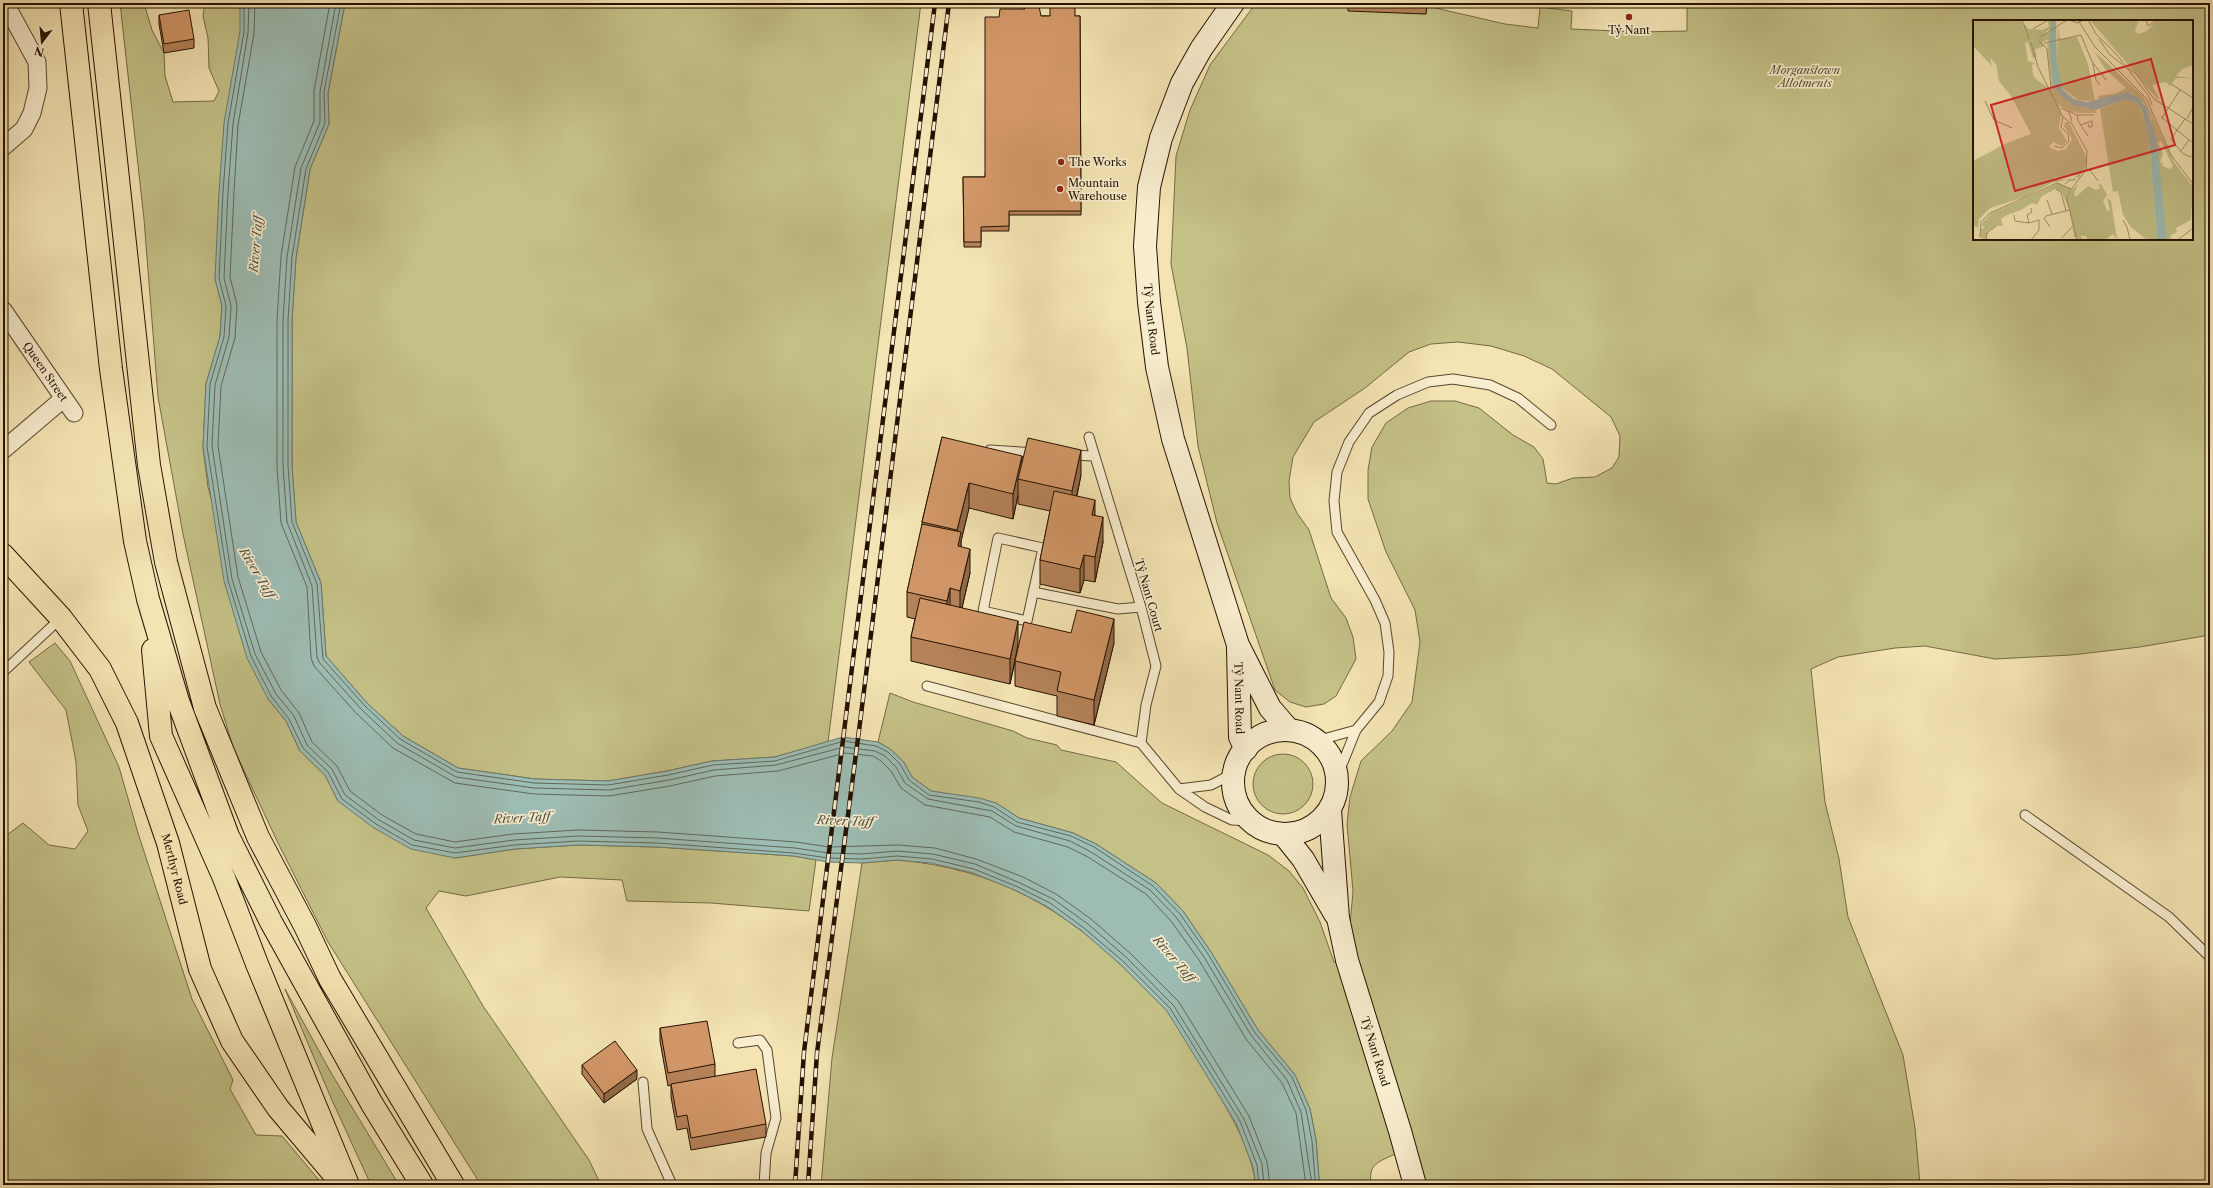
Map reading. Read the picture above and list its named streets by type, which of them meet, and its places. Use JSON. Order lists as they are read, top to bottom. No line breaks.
{"streets":{"main road":["Tŷ Nant Road","Merthyr Road"],"street":["Queen Street"],"lane":["Tŷ Nant Court"]},"water":["River Taff"],"parks":["Morganstown Allotments"],"places":["Tŷ Nant","The Works","Mountain Warehouse"],"north":"bottom"}
